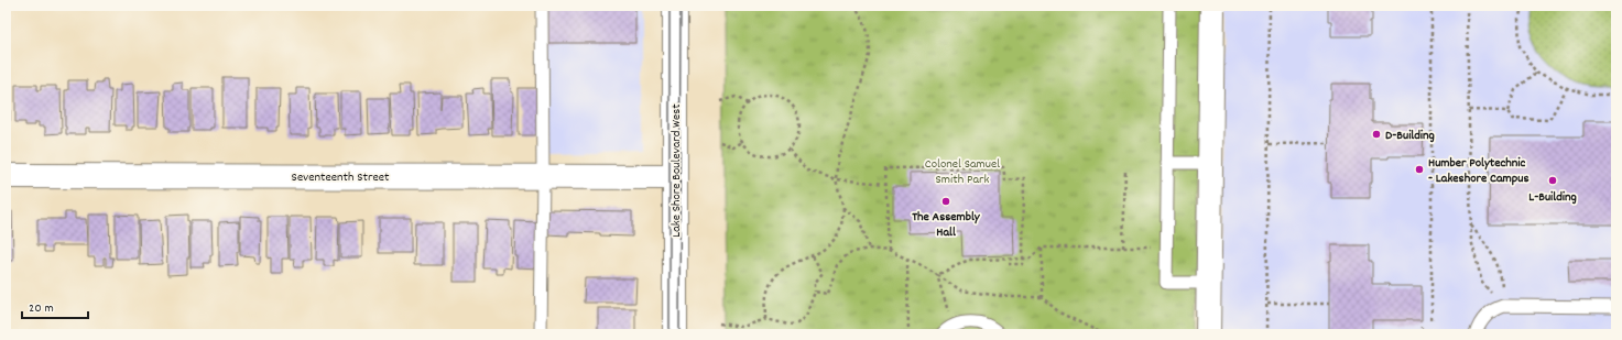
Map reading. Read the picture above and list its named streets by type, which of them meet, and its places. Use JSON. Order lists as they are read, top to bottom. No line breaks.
{"streets":{"street":["Lake Shore Boulevard West","Seventeenth Street"]},"crossings":[["Lake Shore Boulevard West","Seventeenth Street"]],"parks":["Colonel Samuel Smith Park"],"places":["D-Building","Humber Polytechnic - Lakeshore Campus","L-Building","The Assembly Hall"],"scale_bar":"20 m"}
